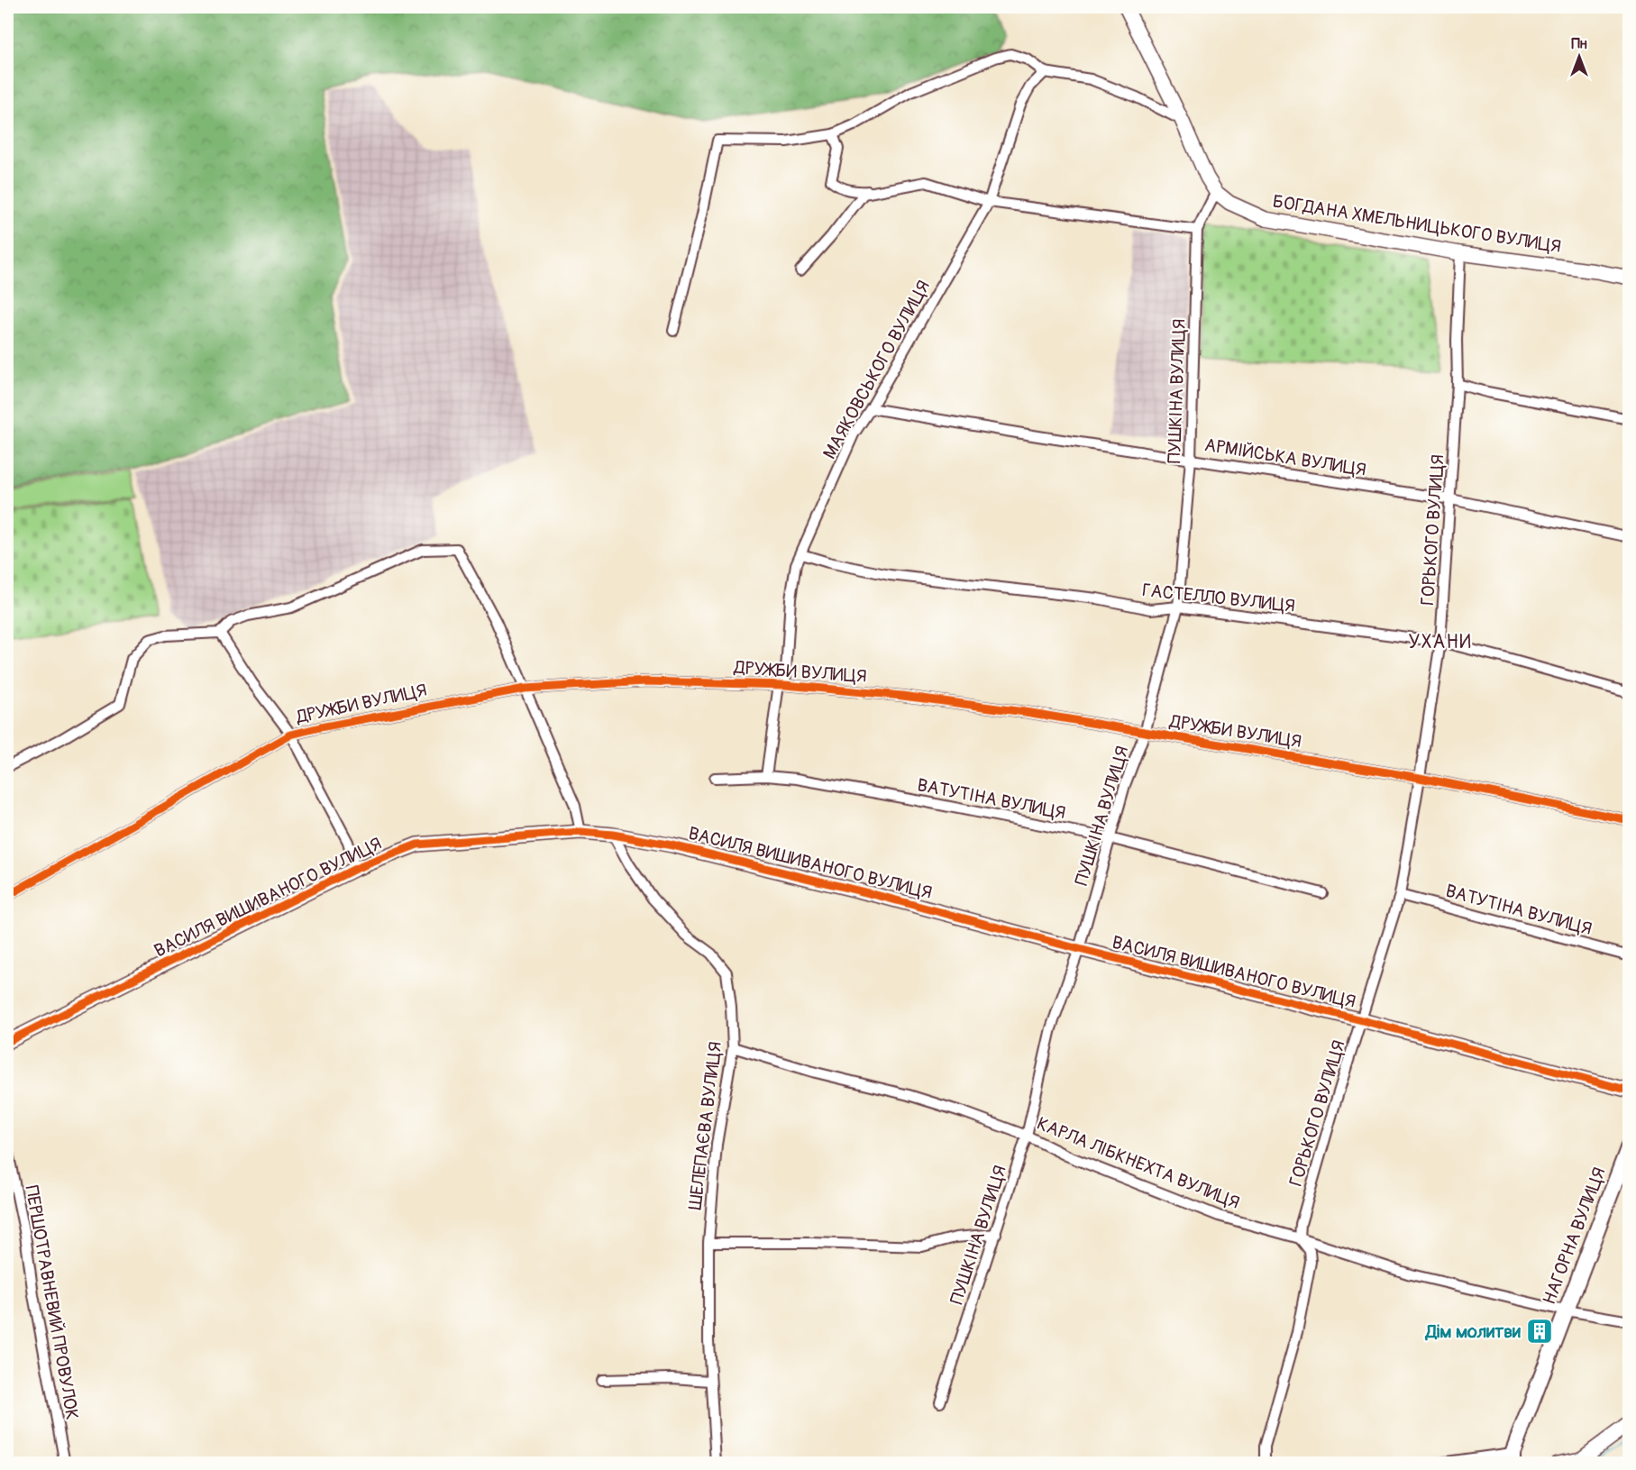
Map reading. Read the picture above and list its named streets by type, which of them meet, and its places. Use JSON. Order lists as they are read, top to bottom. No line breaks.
{"streets":{"main road":["НАГОРНА ВУЛИЦЯ"],"street":["БОГДАНА ХМЕЛЬНИЦЬКОГО ВУЛИЦЯ","МАЯКОВСЬКОГО ВУЛИЦЯ","ПУШКІНА ВУЛИЦЯ","АРМІЙСЬКА ВУЛИЦЯ","ГОРЬКОГО ВУЛИЦЯ","ГАСТЕЛЛО ВУЛИЦЯ","ДРУЖБИ ВУЛИЦЯ","ВАТУТІНА ВУЛИЦЯ","ВАСИЛЯ ВИШИВАНОГО ВУЛИЦЯ","ШЕЛЕПАЄВА ВУЛИЦЯ","КАРЛА ЛІБКНЕХТА ВУЛИЦЯ","ПЕРШОТРАВНЕВИЙ ПРОВУЛОК"]},"crossings":[["БОГДАНА ХМЕЛЬНИЦЬКОГО ВУЛИЦЯ","ПУШКІНА ВУЛИЦЯ"],["БОГДАНА ХМЕЛЬНИЦЬКОГО ВУЛИЦЯ","ГОРЬКОГО ВУЛИЦЯ"],["МАЯКОВСЬКОГО ВУЛИЦЯ","АРМІЙСЬКА ВУЛИЦЯ"],["МАЯКОВСЬКОГО ВУЛИЦЯ","ГАСТЕЛЛО ВУЛИЦЯ"],["МАЯКОВСЬКОГО ВУЛИЦЯ","ДРУЖБИ ВУЛИЦЯ"],["МАЯКОВСЬКОГО ВУЛИЦЯ","ВАТУТІНА ВУЛИЦЯ"],["ПУШКІНА ВУЛИЦЯ","АРМІЙСЬКА ВУЛИЦЯ"],["ПУШКІНА ВУЛИЦЯ","ГАСТЕЛЛО ВУЛИЦЯ"],["ПУШКІНА ВУЛИЦЯ","ДРУЖБИ ВУЛИЦЯ"],["ПУШКІНА ВУЛИЦЯ","ВАТУТІНА ВУЛИЦЯ"],["ПУШКІНА ВУЛИЦЯ","ВАСИЛЯ ВИШИВАНОГО ВУЛИЦЯ"],["ПУШКІНА ВУЛИЦЯ","КАРЛА ЛІБКНЕХТА ВУЛИЦЯ"],["АРМІЙСЬКА ВУЛИЦЯ","ГОРЬКОГО ВУЛИЦЯ"],["ГОРЬКОГО ВУЛИЦЯ","ГАСТЕЛЛО ВУЛИЦЯ"],["ГОРЬКОГО ВУЛИЦЯ","ДРУЖБИ ВУЛИЦЯ"],["ГОРЬКОГО ВУЛИЦЯ","ВАТУТІНА ВУЛИЦЯ"],["ГОРЬКОГО ВУЛИЦЯ","ВАСИЛЯ ВИШИВАНОГО ВУЛИЦЯ"],["ГОРЬКОГО ВУЛИЦЯ","КАРЛА ЛІБКНЕХТА ВУЛИЦЯ"],["ВАСИЛЯ ВИШИВАНОГО ВУЛИЦЯ","ШЕЛЕПАЄВА ВУЛИЦЯ"],["ШЕЛЕПАЄВА ВУЛИЦЯ","КАРЛА ЛІБКНЕХТА ВУЛИЦЯ"],["КАРЛА ЛІБКНЕХТА ВУЛИЦЯ","НАГОРНА ВУЛИЦЯ"]],"districts":["УХАНИ"],"places":{"building":["Дім молитви"]},"north":"top"}
